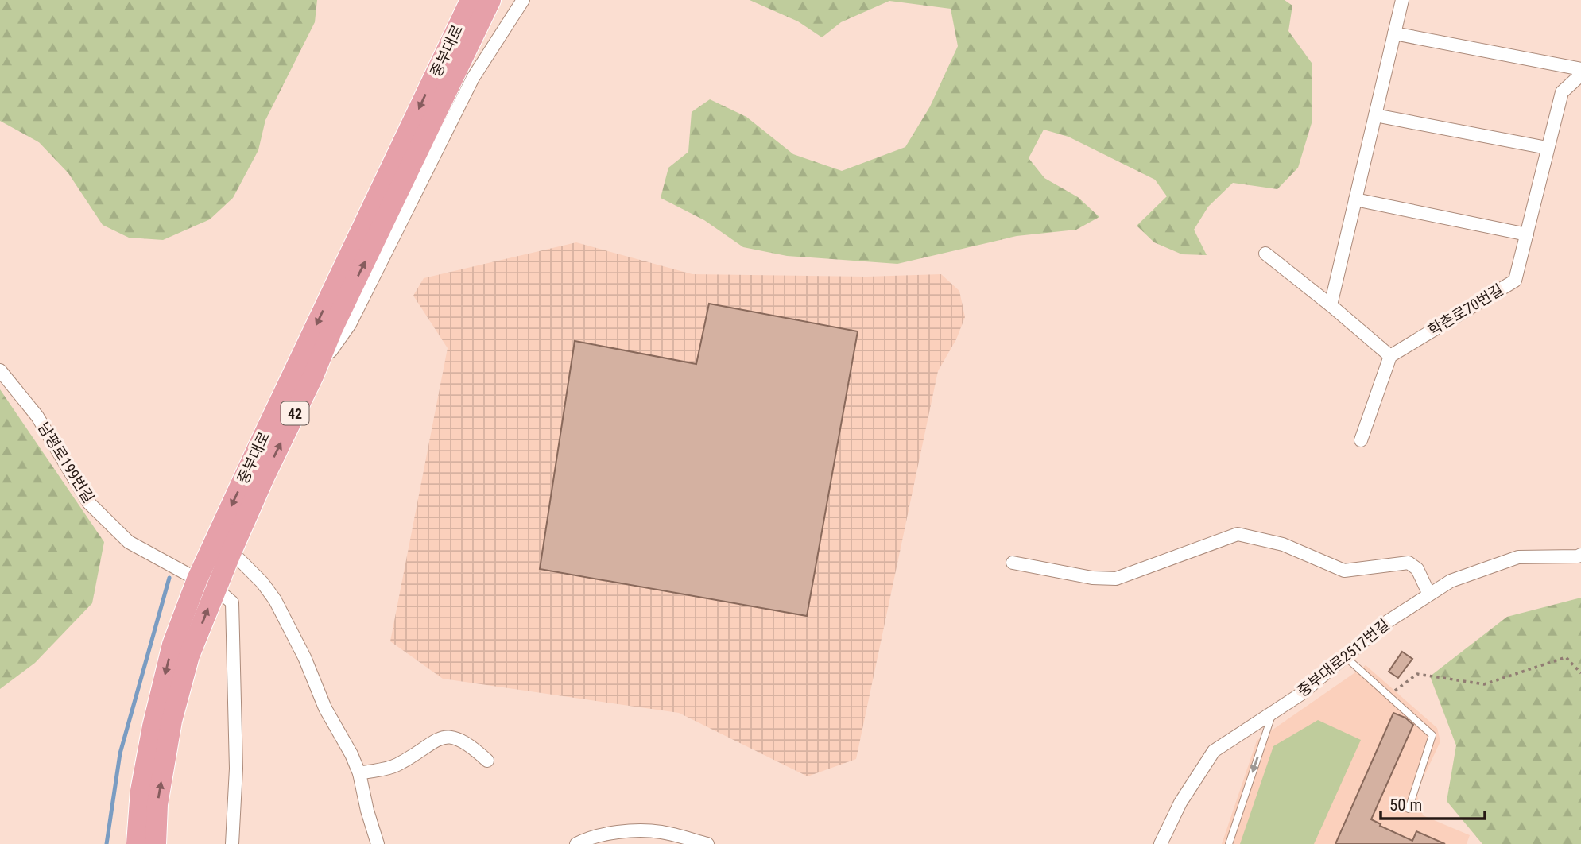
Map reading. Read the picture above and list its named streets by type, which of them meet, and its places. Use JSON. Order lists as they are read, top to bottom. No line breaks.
{"streets":{"main road":["중부대로","42"],"street":["학촌로70번길","남평로199번길","중부대로2517번길"]},"crossings":[["중부대로","남평로199번길"]],"scale_bar":"50 m"}
